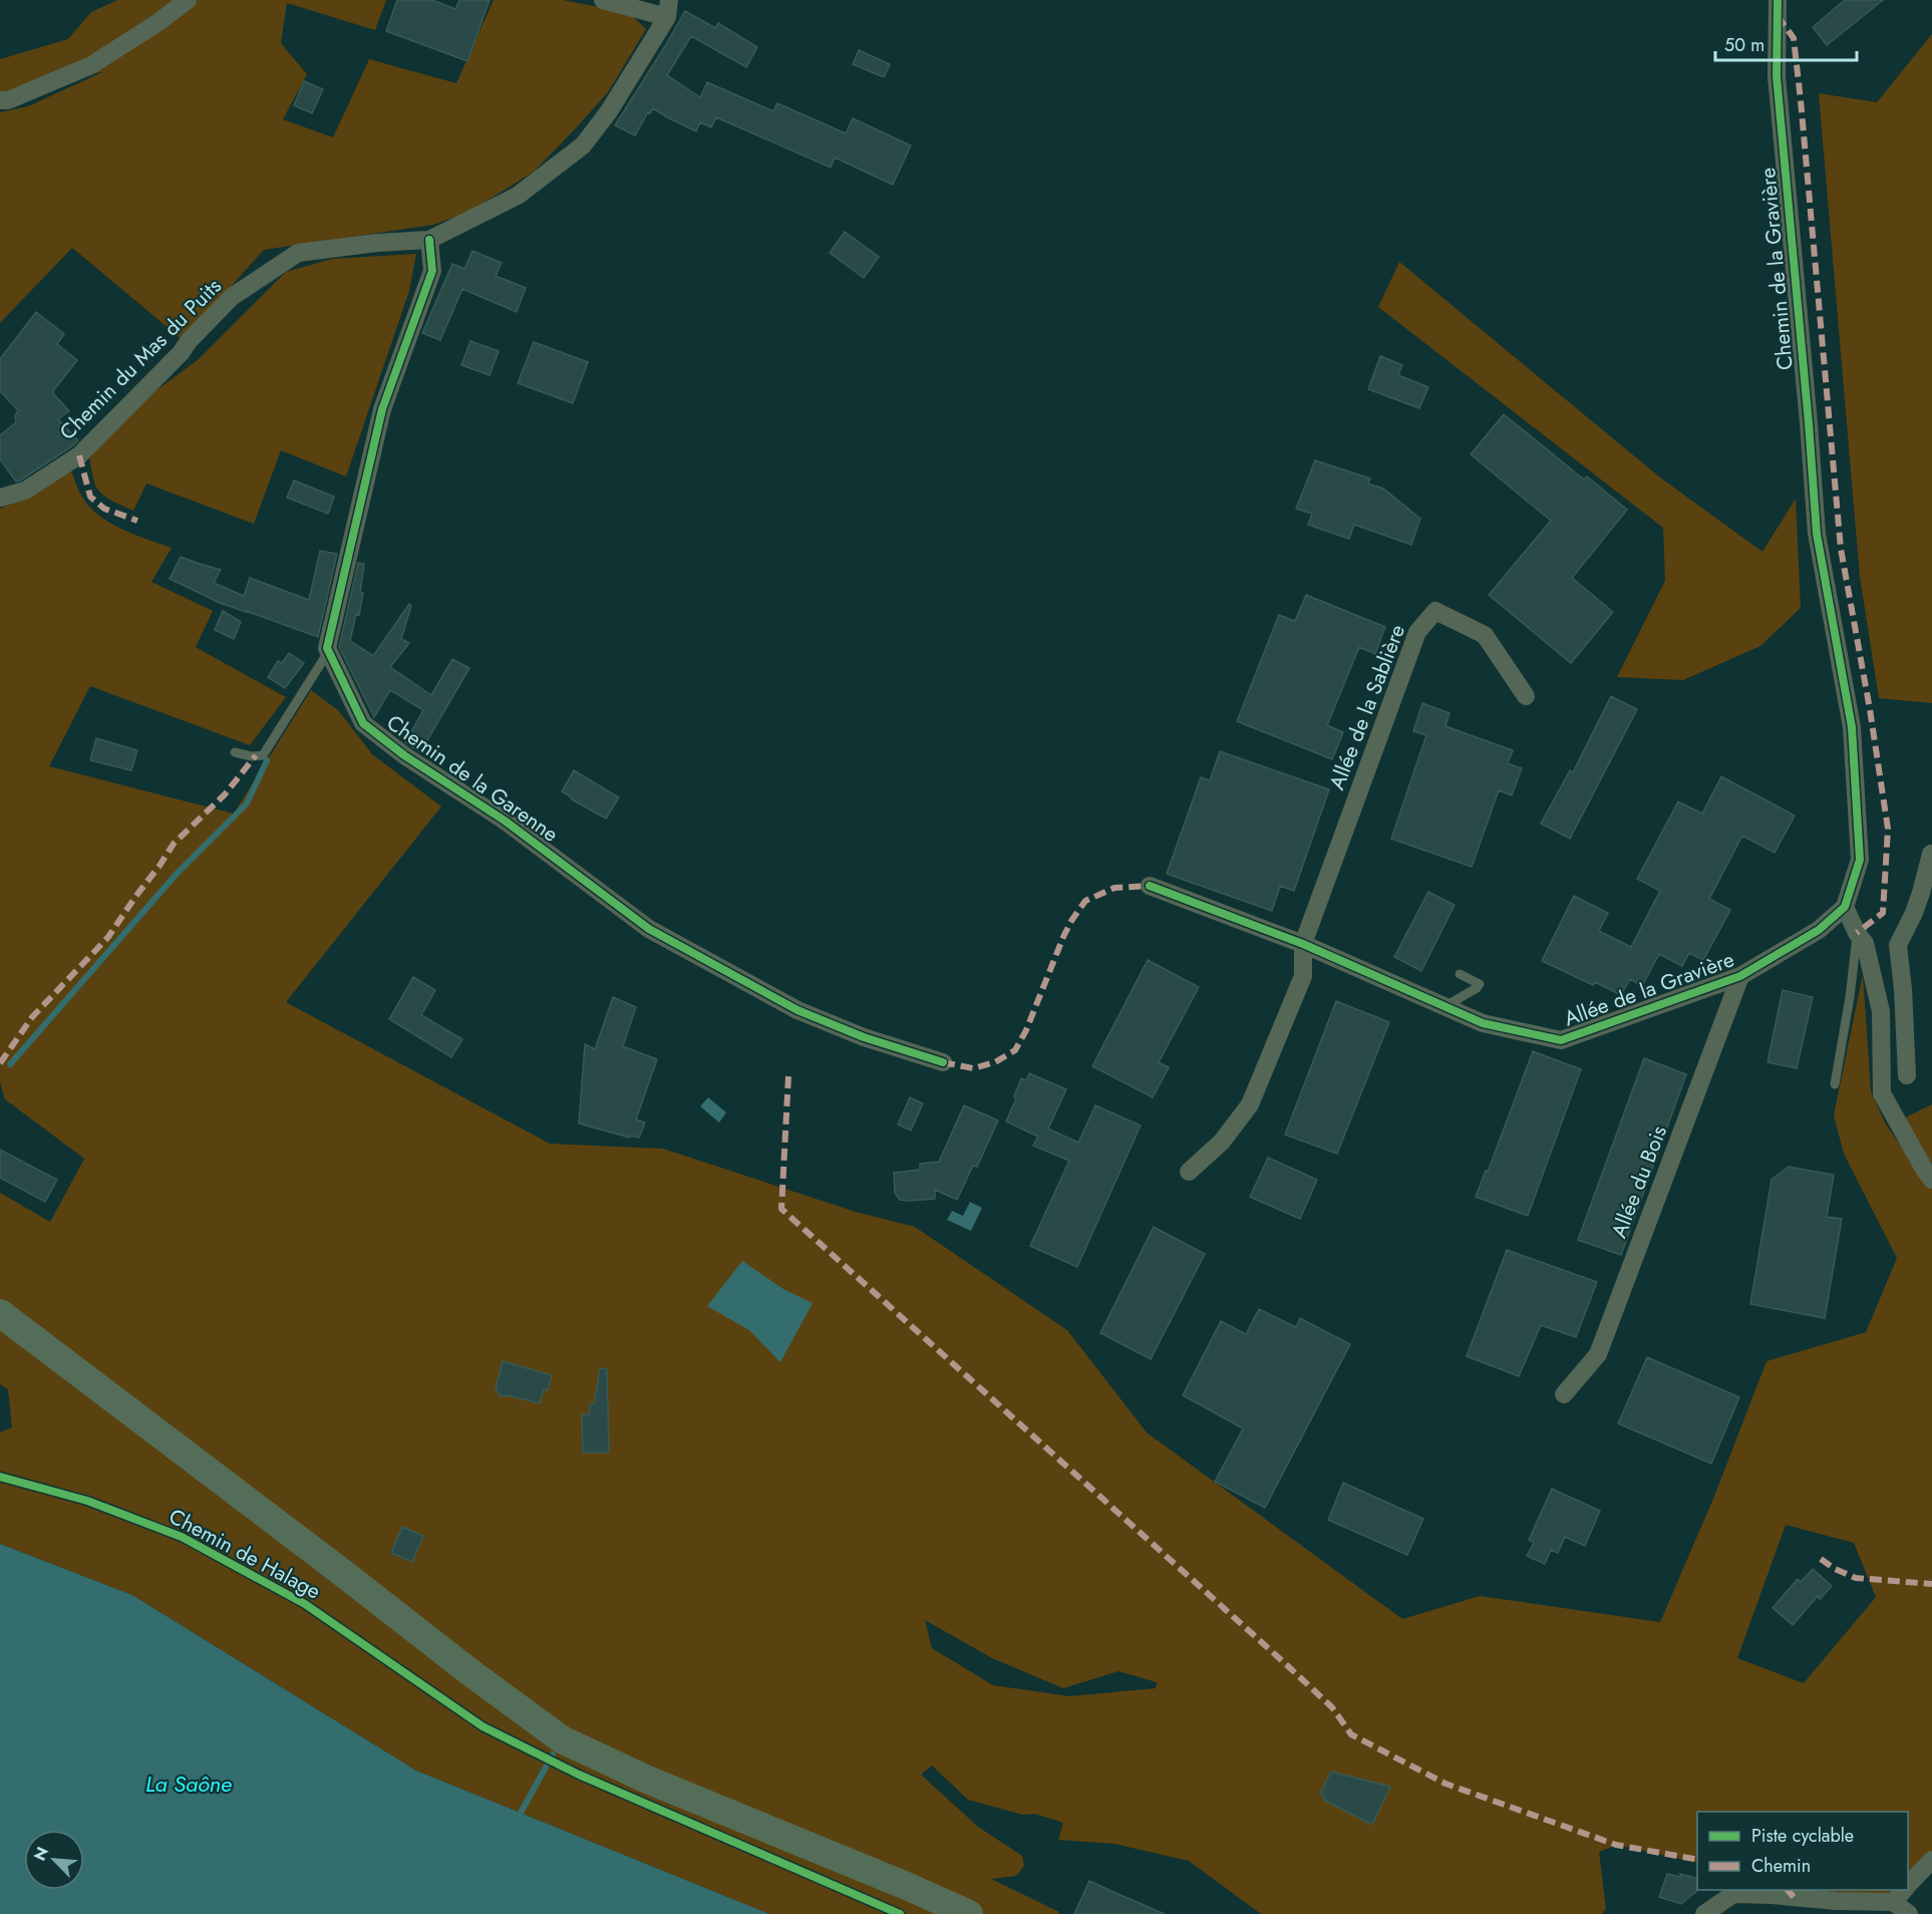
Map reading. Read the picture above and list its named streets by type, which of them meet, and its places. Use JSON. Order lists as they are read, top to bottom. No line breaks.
{"streets":{"street":["Chemin de la Gravière","Chemin du Mas du Puits","Allée de la Sablière","Chemin de la Garenne","Allée de la Gravière","Allée du Bois"],"cycle path":["Chemin de Halage"]},"crossings":[["Chemin de la Gravière","Allée de la Gravière"],["Allée de la Sablière","Allée de la Gravière"],["Allée de la Gravière","Allée du Bois"]],"water":["La Saône"],"legend":["Piste cyclable","Chemin"],"scale_bar":"50 m","north":"top left"}
